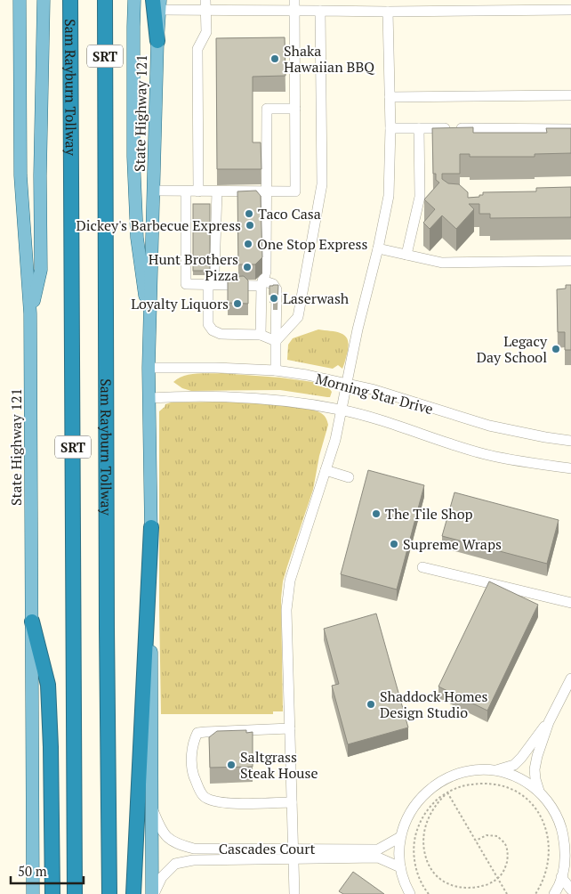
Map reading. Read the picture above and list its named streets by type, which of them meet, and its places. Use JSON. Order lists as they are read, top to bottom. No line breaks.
{"streets":{"highway":["SRT","Sam Rayburn Tollway"],"main road":["State Highway 121"],"street":["Morning Star Drive","Cascades Court"]},"crossings":[["State Highway 121","Morning Star Drive"],["State Highway 121","Cascades Court"]],"places":["Shaka Hawaiian BBQ","Taco Casa","Dickey's Barbecue Express","One Stop Express","Hunt Brothers Pizza","Laserwash","Loyalty Liquors","Legacy Day School","The Tile Shop","Supreme Wraps","Shaddock Homes Design Studio","Saltgrass Steak House"],"scale_bar":"50 m"}
